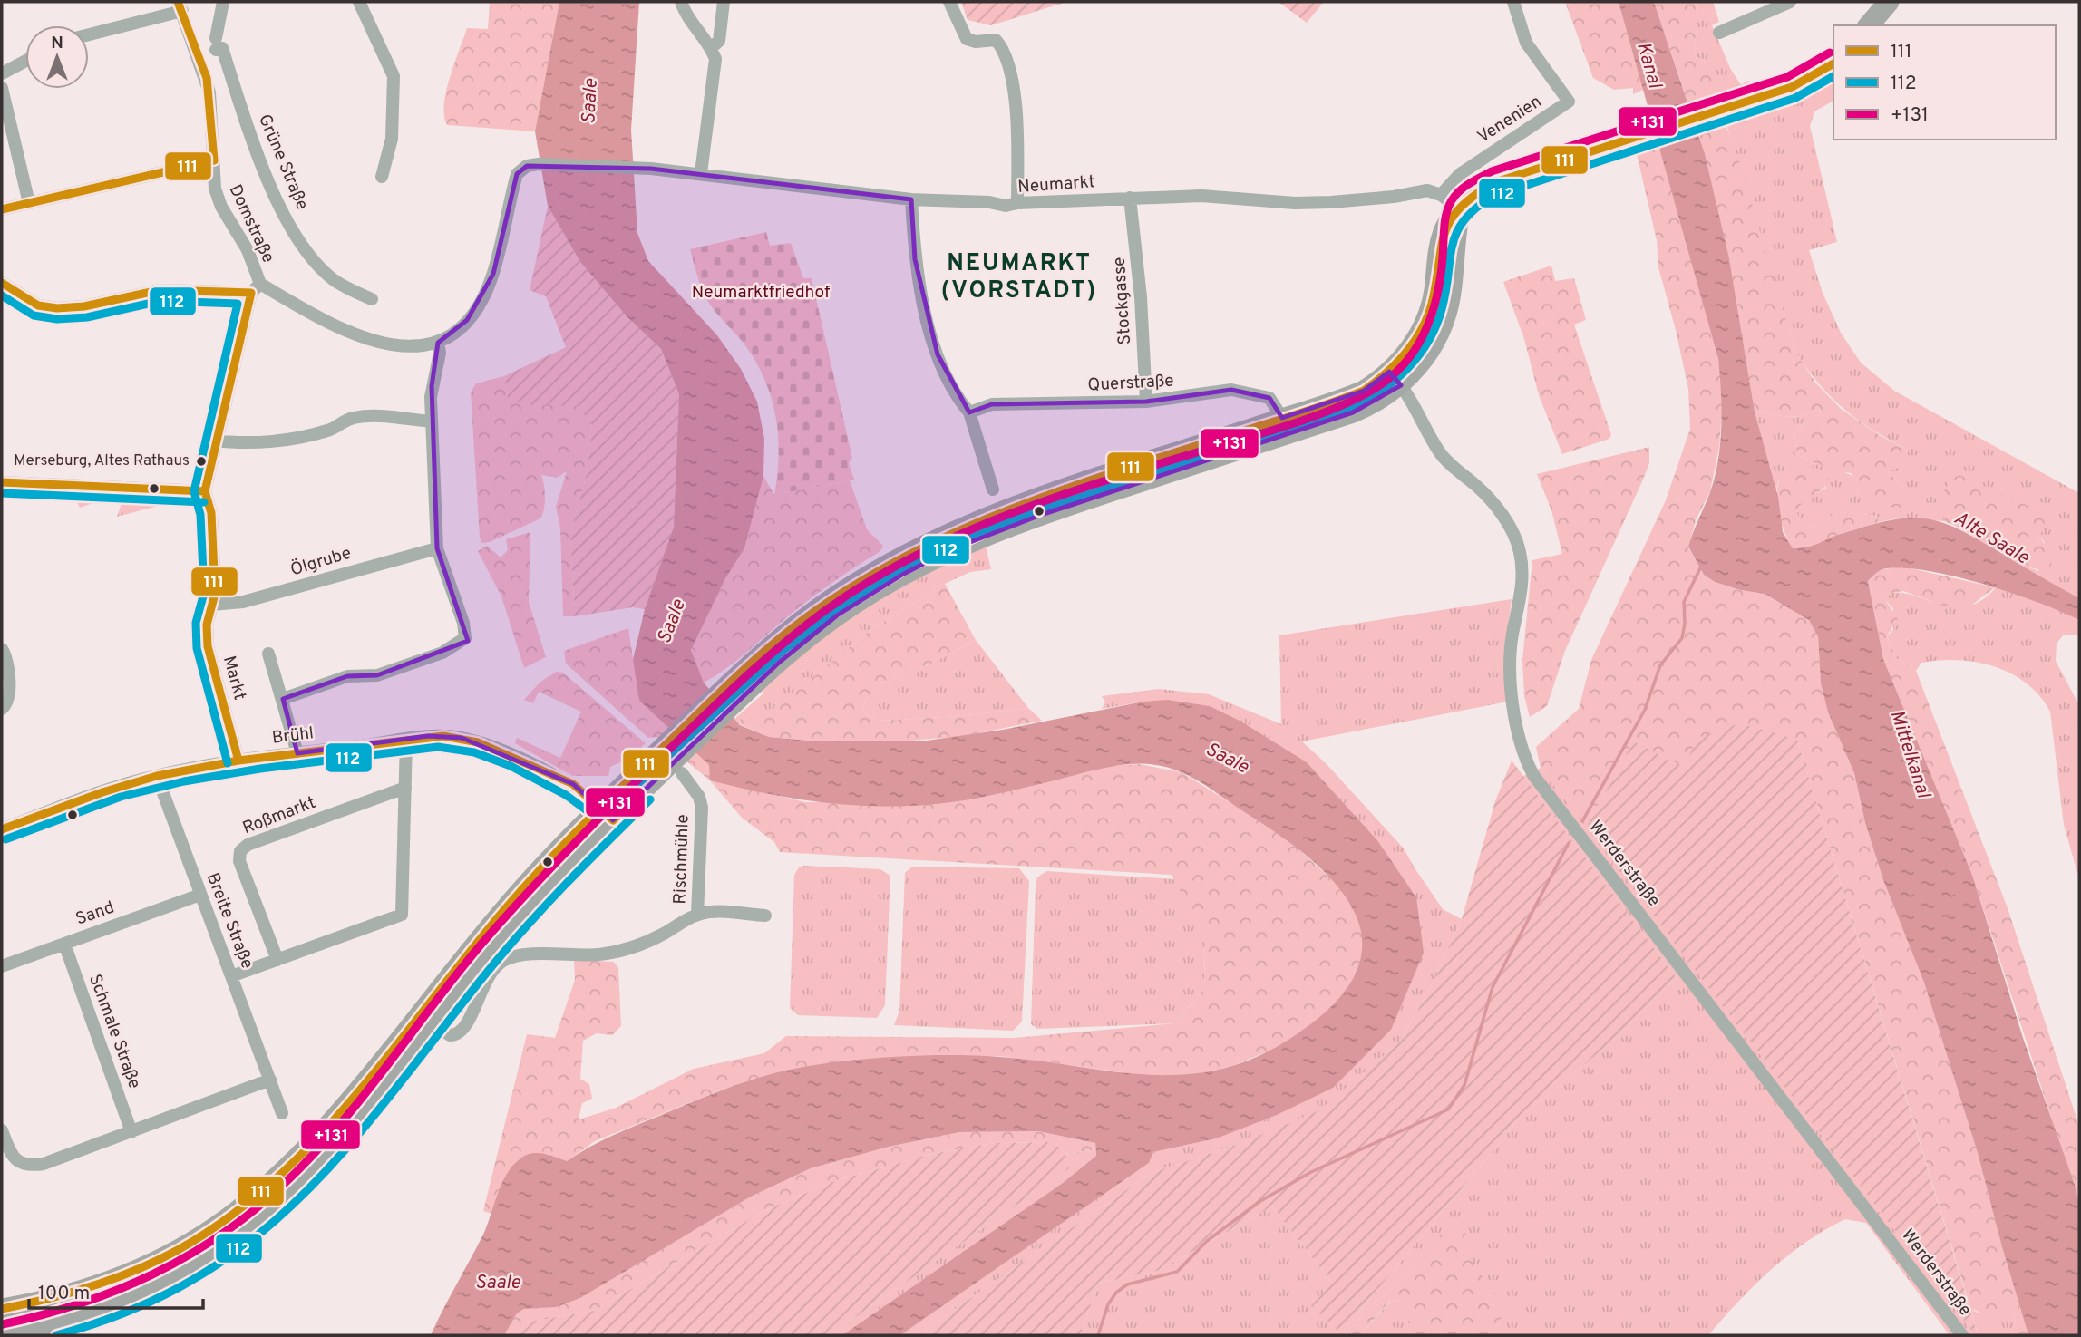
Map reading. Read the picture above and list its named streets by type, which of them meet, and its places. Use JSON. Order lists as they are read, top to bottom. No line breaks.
{"streets":{"street":["Venenien","Grüne Straße","Neumarkt","Domstraße","Stockgasse","Querstraße","Ölgrube","Markt","Brühl","Roßmarkt","Rischmühle","Werderstraße","Sand","Breite Straße","Schmale Straße"]},"crossings":[["Venenien","Neumarkt"],["Neumarkt","Stockgasse"],["Stockgasse","Querstraße"],["Ölgrube","Markt"],["Markt","Brühl"],["Brühl","Breite Straße"],["Sand","Breite Straße"],["Sand","Schmale Straße"]],"districts":["NEUMARKT (VORSTADT)"],"water":["Kanal","Saale","Alte Saale","Mittelkanal"],"parks":["Neumarktfriedhof"],"places":["Merseburg, Altes Rathaus"],"lines":["transit line 111","transit line +131","transit line 112"],"legend":["111","112","+131"],"scale_bar":"100 m","north":"top"}
